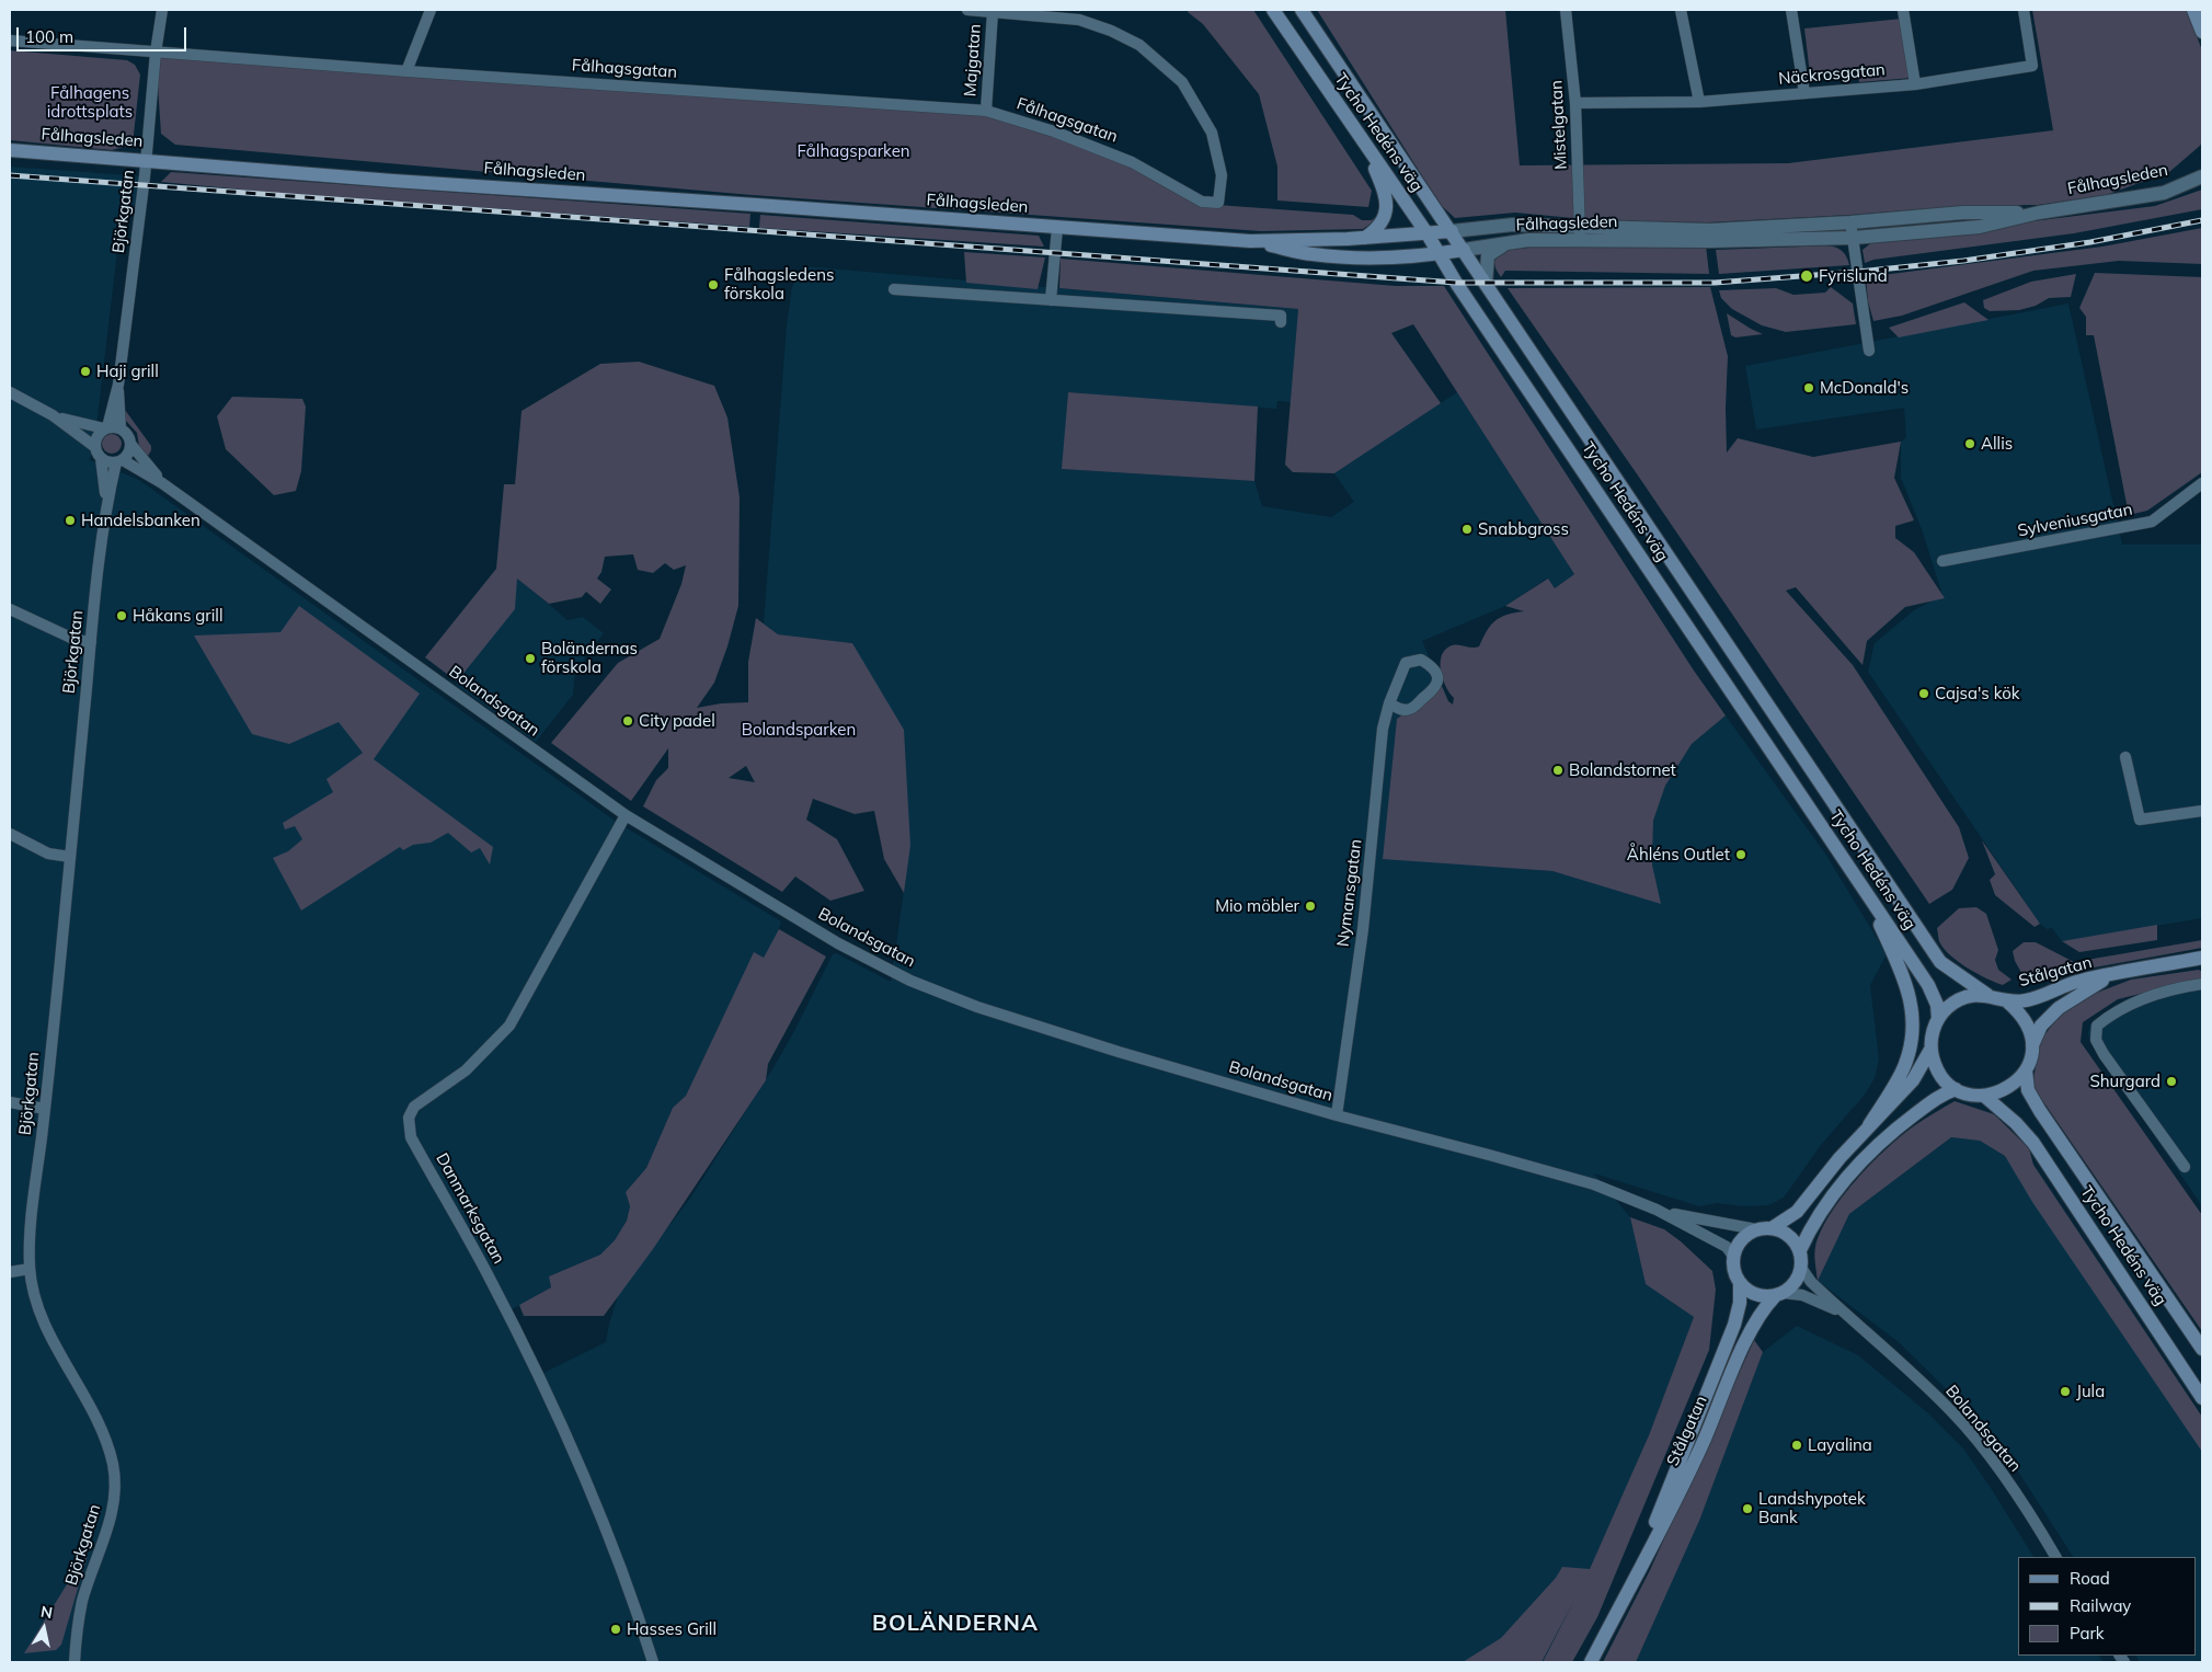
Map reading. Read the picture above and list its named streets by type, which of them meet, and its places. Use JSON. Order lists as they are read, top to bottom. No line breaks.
{"streets":{"main road":["Tycho Hedéns väg","Fålhagsleden","Stålgatan"],"street":["Majgatan","Fålhagsgatan","Näckrosgatan","Mistelgatan","Björkgatan","Sylveniusgatan","Bolandsgatan","Nymansgatan","Danmarksgatan"]},"crossings":[["Majgatan","Fålhagsgatan"],["Fålhagsgatan","Björkgatan"],["Näckrosgatan","Mistelgatan"],["Mistelgatan","Fålhagsleden"],["Tycho Hedéns väg","Fålhagsleden"],["Tycho Hedéns väg","Stålgatan"],["Fålhagsleden","Björkgatan"],["Björkgatan","Bolandsgatan"],["Bolandsgatan","Nymansgatan"],["Bolandsgatan","Stålgatan"],["Bolandsgatan","Danmarksgatan"]],"districts":["BOLÄNDERNA"],"parks":["Fålhagens idrottsplats","Fålhagsparken","Bolandsparken"],"places":["Fyrislund","Fålhagsledens förskola","Haji grill","McDonald's","Allis","Handelsbanken","Snabbgross","Håkans grill","Boländernas förskola","Cajsa's kök","City padel","Bolandstornet","Åhléns Outlet","Mio möbler","Shurgard","Jula","Layalina","Landshypotek Bank","Hasses Grill"],"legend":["Road","Railway","Park"],"scale_bar":"100 m","north":"top"}
